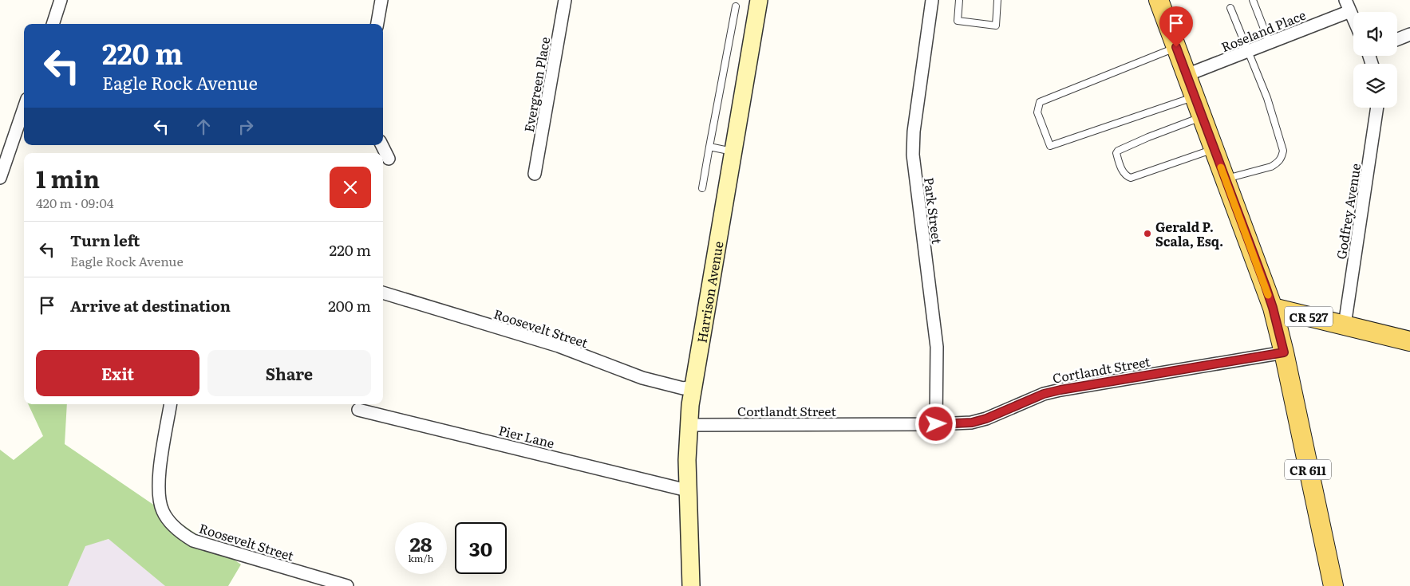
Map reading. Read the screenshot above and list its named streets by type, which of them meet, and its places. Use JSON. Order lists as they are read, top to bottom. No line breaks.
{"streets":{"main road":["CR 527","CR 611"],"street":["Roseland Place","Evergreen Place","Park Street","Godfrey Avenue","Harrison Avenue","Roosevelt Street","Cortlandt Street","Pier Lane"]},"crossings":[["Roseland Place","CR 527"],["Park Street","Cortlandt Street"],["Godfrey Avenue","CR 527"],["Harrison Avenue","Roosevelt Street"],["Harrison Avenue","Cortlandt Street"],["Harrison Avenue","Pier Lane"],["CR 527","CR 611"],["Cortlandt Street","CR 611"]],"places":["Gerald P. Scala, Esq."],"page":{"turn":["220 m","Eagle Rock Avenue"],"heading":["1 min","420 m · 09:04"],"list":[{"name":"Turn left","note":"Eagle Rock Avenue","value":"220 m"},{"name":"Arrive at destination","value":"200 m"}],"buttons":["Exit","Share"],"speed":"28 km/h","limit":"30"}}
